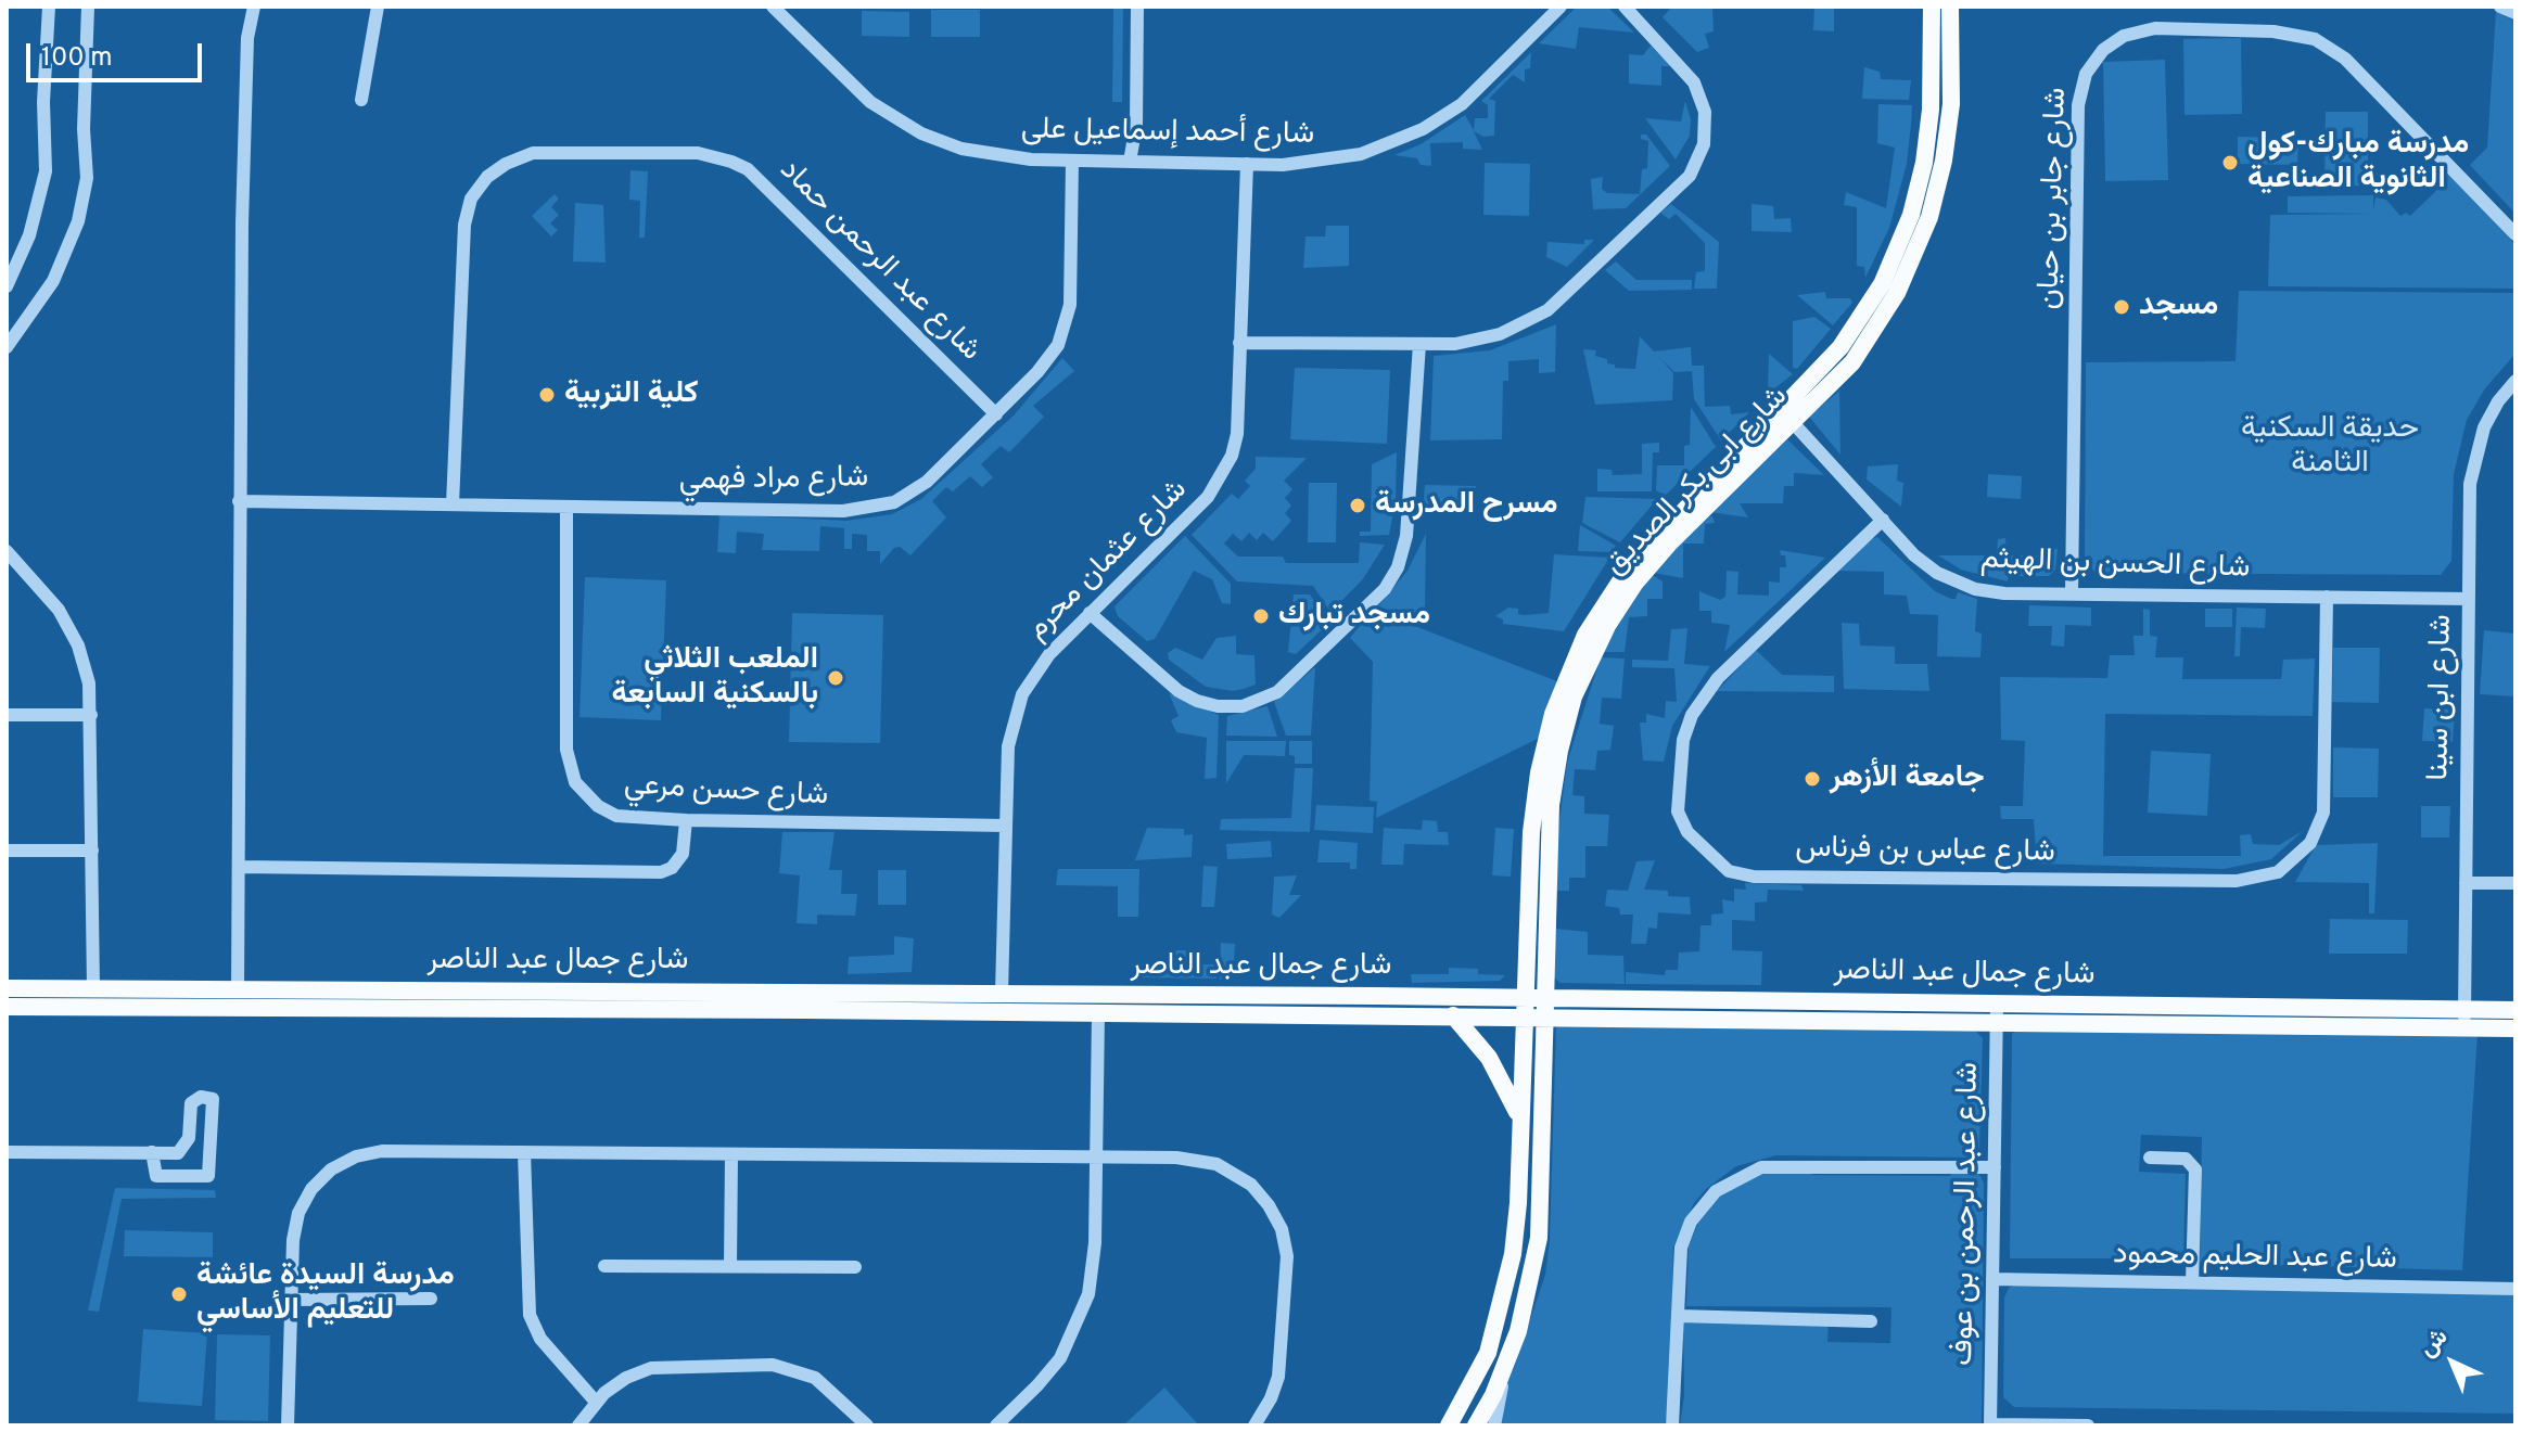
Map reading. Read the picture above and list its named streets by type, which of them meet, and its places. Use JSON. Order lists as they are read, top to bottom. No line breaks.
{"streets":{"main road":["شارع ابى بكر الصديق","شارع جمال عبد الناصر"],"street":["شارع أحمد إسماعيل على","شارع جابر بن حيان","شارع عبد الرحمن حماد","شارع مراد فهمي","شارع عثمان محرم","شارع الحسن بن الهيثم","شارع ابن سينا","شارع حسن مرعي","شارع عباس بن فرناس","شارع عبد الرحمن بن عوف","شارع عبد الحليم محمود"]},"crossings":[["شارع أحمد إسماعيل على","شارع مراد فهمي"],["شارع أحمد إسماعيل على","شارع عثمان محرم"],["شارع جابر بن حيان","شارع الحسن بن الهيثم"],["شارع عبد الرحمن حماد","شارع مراد فهمي"],["شارع مراد فهمي","شارع حسن مرعي"],["شارع ابى بكر الصديق","شارع الحسن بن الهيثم"],["شارع ابى بكر الصديق","شارع جمال عبد الناصر"],["شارع عثمان محرم","شارع حسن مرعي"],["شارع عثمان محرم","شارع جمال عبد الناصر"],["شارع الحسن بن الهيثم","شارع ابن سينا"],["شارع الحسن بن الهيثم","شارع عباس بن فرناس"],["شارع ابن سينا","شارع جمال عبد الناصر"],["شارع جمال عبد الناصر","شارع عبد الرحمن بن عوف"],["شارع عبد الرحمن بن عوف","شارع عبد الحليم محمود"]],"parks":["حديقة السكنية الثامنة"],"places":["مدرسة مبارك-كول الثانوية الصناعية","مسجد","كلية التربية","مسرح المدرسة","مسجد تبارك","الملعب الثلاثي بالسكنية السابعة","جامعة الأزهر","مدرسة السيدة عائشة للتعليم الأساسي"],"scale_bar":"100 m","north":"top left"}
